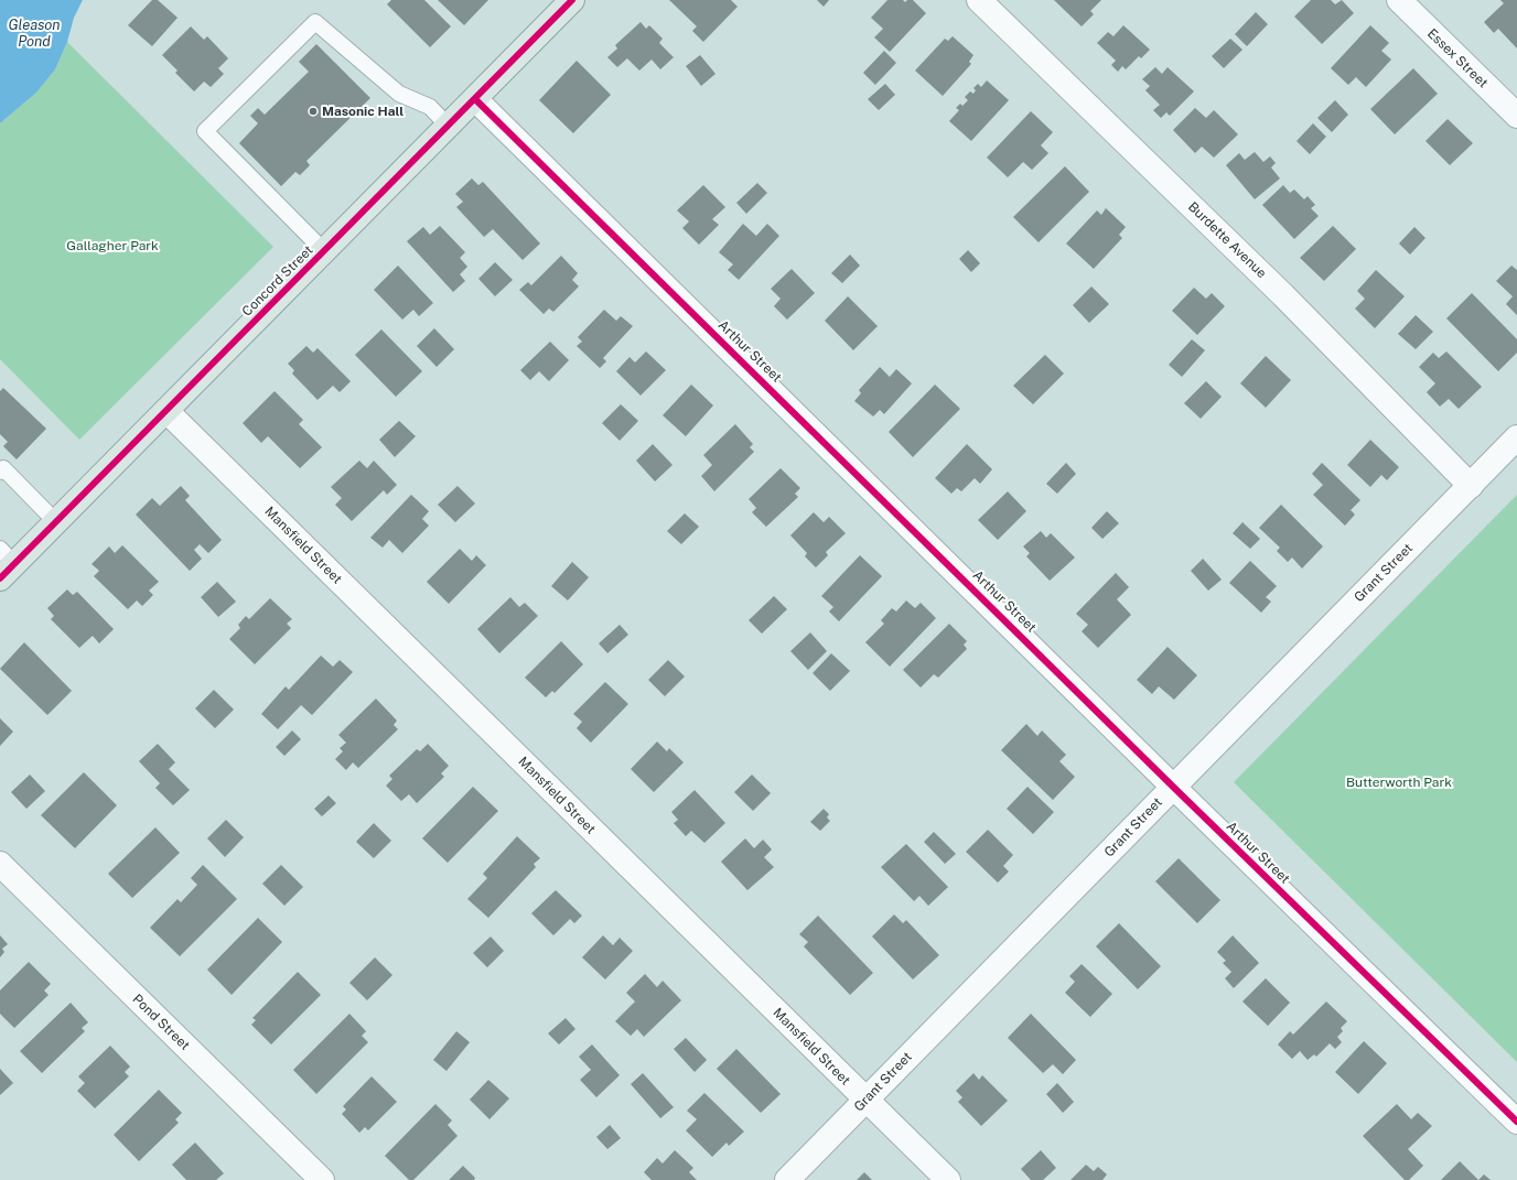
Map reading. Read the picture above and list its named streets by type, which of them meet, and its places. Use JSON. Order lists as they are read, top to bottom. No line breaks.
{"streets":{"main road":["Concord Street"],"street":["Essex Street","Burdette Avenue","Arthur Street","Mansfield Street","Grant Street","Pond Street"]},"crossings":[["Burdette Avenue","Grant Street"],["Concord Street","Arthur Street"],["Concord Street","Mansfield Street"],["Arthur Street","Grant Street"],["Mansfield Street","Grant Street"]],"water":["Gleason Pond"],"parks":["Gallagher Park","Butterworth Park"],"places":["Masonic Hall"]}
